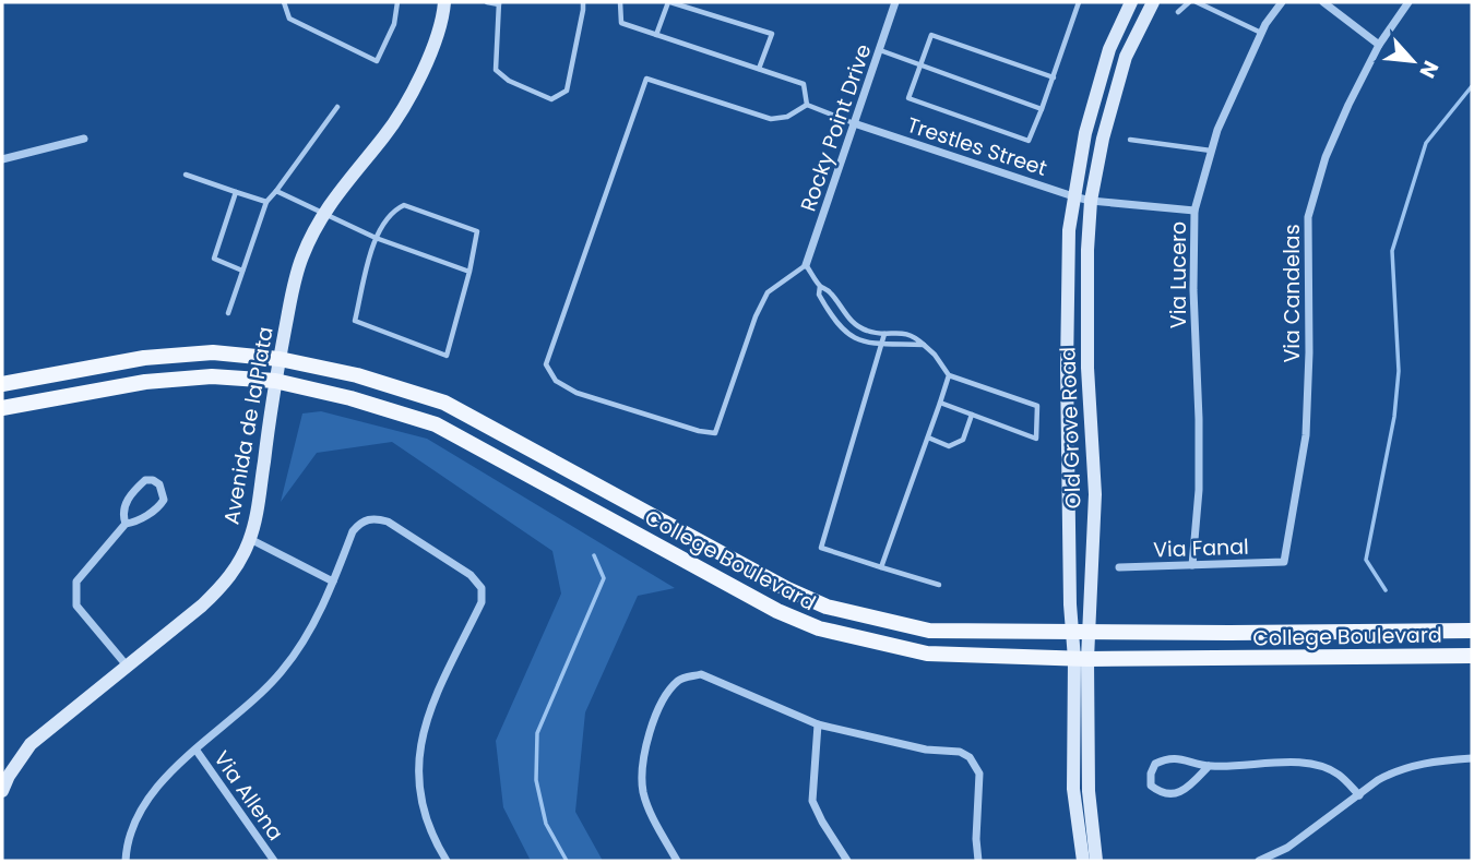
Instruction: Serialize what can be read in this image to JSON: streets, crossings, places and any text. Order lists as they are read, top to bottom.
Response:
{
  "streets": {
    "main road": ["College Boulevard"],
    "street": [
      "Rocky Point Drive",
      "Trestles Street",
      "Via Lucero",
      "Via Candelas",
      "Avenida de la Plata",
      "Old Grove Road",
      "Via Fanal",
      "Via Allena"
    ]
  },
  "crossings": [
    ["Rocky Point Drive", "Trestles Street"],
    ["Trestles Street", "Via Lucero"],
    ["Trestles Street", "Old Grove Road"],
    ["Via Lucero", "Via Fanal"],
    ["Via Candelas", "Via Fanal"],
    ["Avenida de la Plata", "College Boulevard"],
    ["Old Grove Road", "College Boulevard"]
  ],
  "north": "bottom right"
}
